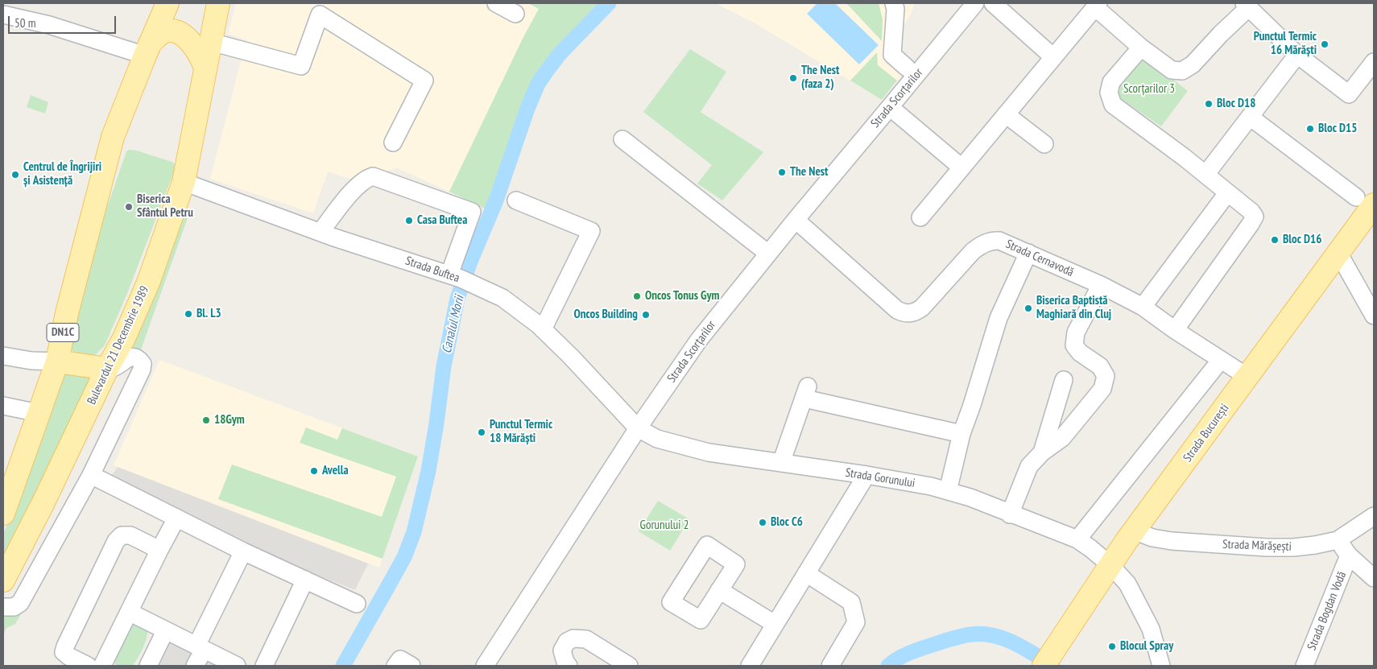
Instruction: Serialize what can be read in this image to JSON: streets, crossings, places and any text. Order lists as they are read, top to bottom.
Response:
{
  "streets": {
    "main road": ["DN1C", "Bulevardul 21 Decembrie 1989", "Strada București"],
    "street": [
      "Strada Scorțarilor",
      "Strada Cernavodă",
      "Strada Buftea",
      "Strada Gorunului",
      "Strada Mărășești",
      "Strada Bogdan Vodă"
    ]
  },
  "crossings": [
    ["Strada Scorțarilor", "Strada Cernavodă"],
    ["Strada Scorțarilor", "Strada Buftea"],
    ["Strada Scorțarilor", "Strada Gorunului"],
    ["Strada Cernavodă", "Strada București"],
    ["Strada Buftea", "Bulevardul 21 Decembrie 1989"],
    ["Strada Buftea", "Strada Gorunului"],
    ["Strada București", "Strada Gorunului"],
    ["Strada București", "Strada Mărășești"]
  ],
  "water": ["Canalul Morii"],
  "parks": ["Scorțarilor 3", "Gorunului 2"],
  "places": [
    "Punctul Termic 16 Mărăști",
    "The Nest (faza 2)",
    "Bloc D18",
    "Bloc D15",
    "The Nest",
    "Centrul de Îngrijiri și Asistență",
    "Biserica Sfântul Petru",
    "Casa Buftea",
    "Bloc D16",
    "Oncos Tonus Gym",
    "Biserica Baptistă Maghiară din Cluj",
    "Bl. L3",
    "Oncos Building",
    "18Gym",
    "Punctul Termic 18 Mărăști",
    "Avella",
    "Bloc C6",
    "Blocul Spray"
  ],
  "scale_bar": "50 m"
}
